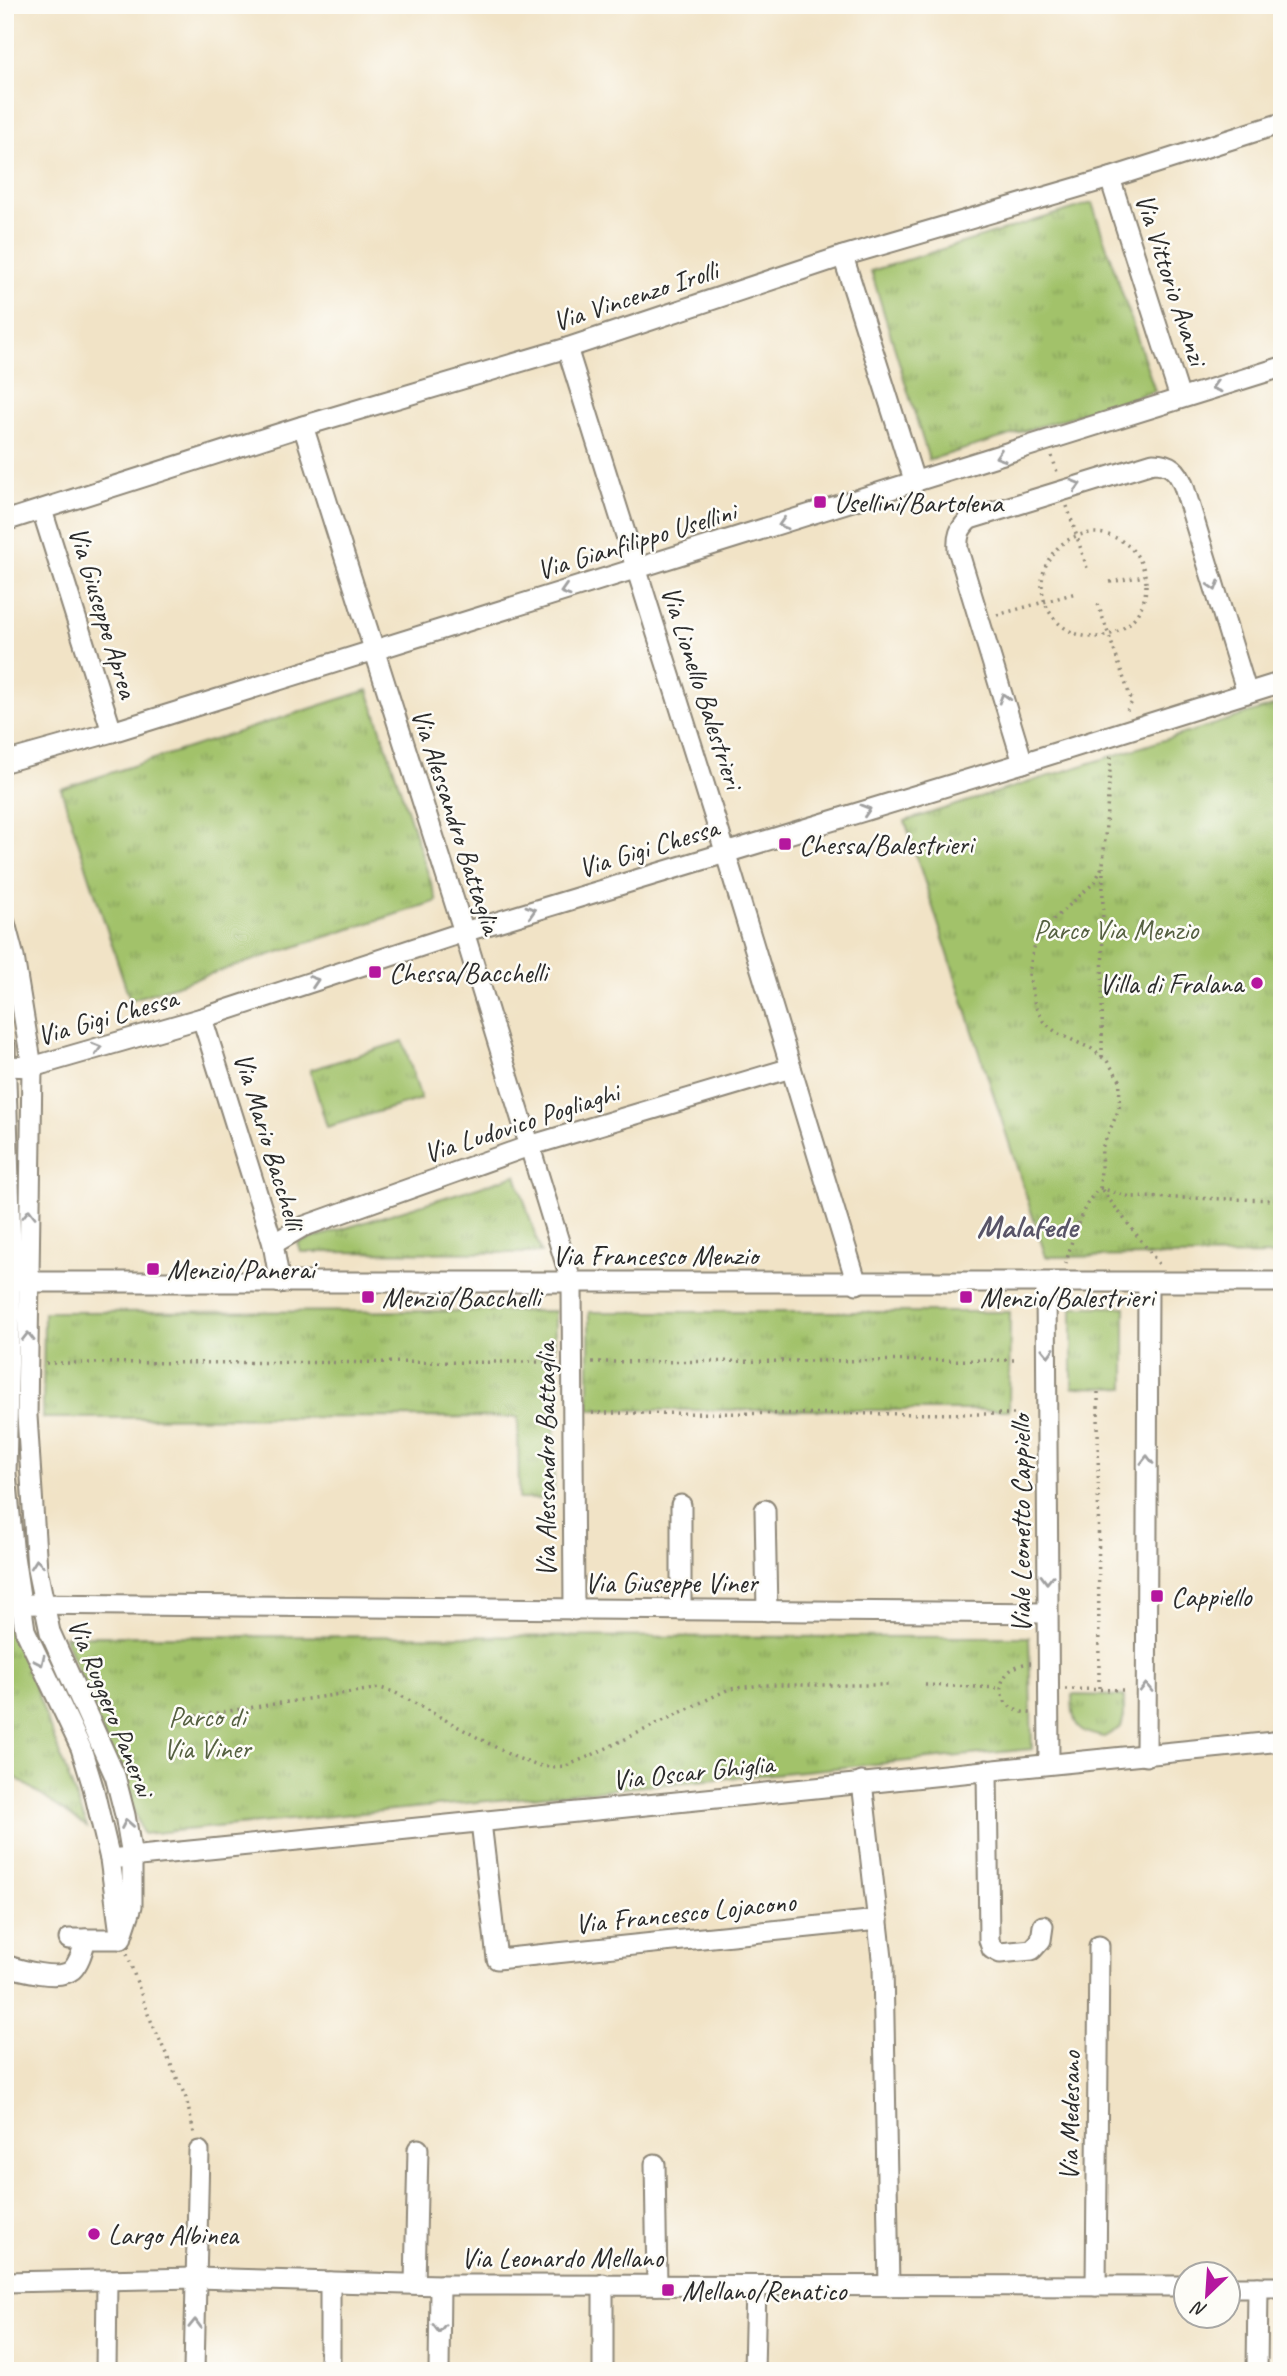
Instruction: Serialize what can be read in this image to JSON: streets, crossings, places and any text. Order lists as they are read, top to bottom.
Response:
{
  "streets": {
    "street": [
      "Via Vittorio Avanzi",
      "Via Vincenzo Irolli",
      "Via Gianfilippo Usellini",
      "Via Giuseppe Aprea",
      "Via Lionello Balestrieri",
      "Via Alessandro Battaglia",
      "Via Gigi Chessa",
      "Via Ludovico Pogliaghi",
      "Via Mario Bacchelli",
      "Via Francesco Menzio",
      "Viale Leonetto Cappiello",
      "Via Giuseppe Viner",
      "Via Ruggero Panerai",
      "Via Oscar Ghiglia",
      "Via Francesco Lojacono",
      "Via Medesano",
      "Via Leonardo Mellano"
    ]
  },
  "crossings": [
    ["Via Vittorio Avanzi", "Via Vincenzo Irolli"],
    ["Via Vittorio Avanzi", "Via Gianfilippo Usellini"],
    ["Via Vincenzo Irolli", "Via Giuseppe Aprea"],
    ["Via Vincenzo Irolli", "Via Lionello Balestrieri"],
    ["Via Vincenzo Irolli", "Via Alessandro Battaglia"],
    ["Via Gianfilippo Usellini", "Via Giuseppe Aprea"],
    ["Via Gianfilippo Usellini", "Via Lionello Balestrieri"],
    ["Via Gianfilippo Usellini", "Via Alessandro Battaglia"],
    ["Via Lionello Balestrieri", "Via Gigi Chessa"],
    ["Via Lionello Balestrieri", "Via Ludovico Pogliaghi"],
    ["Via Lionello Balestrieri", "Via Francesco Menzio"],
    ["Via Alessandro Battaglia", "Via Gigi Chessa"],
    ["Via Alessandro Battaglia", "Via Ludovico Pogliaghi"],
    ["Via Alessandro Battaglia", "Via Francesco Menzio"],
    ["Via Alessandro Battaglia", "Via Giuseppe Viner"],
    ["Via Gigi Chessa", "Via Mario Bacchelli"],
    ["Via Gigi Chessa", "Via Ruggero Panerai"],
    ["Via Ludovico Pogliaghi", "Via Mario Bacchelli"],
    ["Via Mario Bacchelli", "Via Francesco Menzio"],
    ["Via Francesco Menzio", "Viale Leonetto Cappiello"],
    ["Via Francesco Menzio", "Via Ruggero Panerai"],
    ["Viale Leonetto Cappiello", "Via Giuseppe Viner"],
    ["Viale Leonetto Cappiello", "Via Oscar Ghiglia"],
    ["Via Giuseppe Viner", "Via Ruggero Panerai"],
    ["Via Ruggero Panerai", "Via Oscar Ghiglia"],
    ["Via Oscar Ghiglia", "Via Francesco Lojacono"],
    ["Via Medesano", "Via Leonardo Mellano"]
  ],
  "one_way": ["Via Gianfilippo Usellini", "Via Gigi Chessa"],
  "districts": ["Malafede"],
  "parks": ["Parco Via Menzio", "Parco di Via Viner"],
  "places": {
    "transit": [
      "Usellini/Bartolena",
      "Chessa/Balestrieri",
      "Chessa/Bacchelli",
      "Menzio/Panerai",
      "Menzio/Bacchelli",
      "Menzio/Balestrieri",
      "Cappiello",
      "Mellano/Renatico"
    ],
    "other": ["Villa di Fralana", "Largo Albinea"]
  },
  "north": "bottom left"
}
